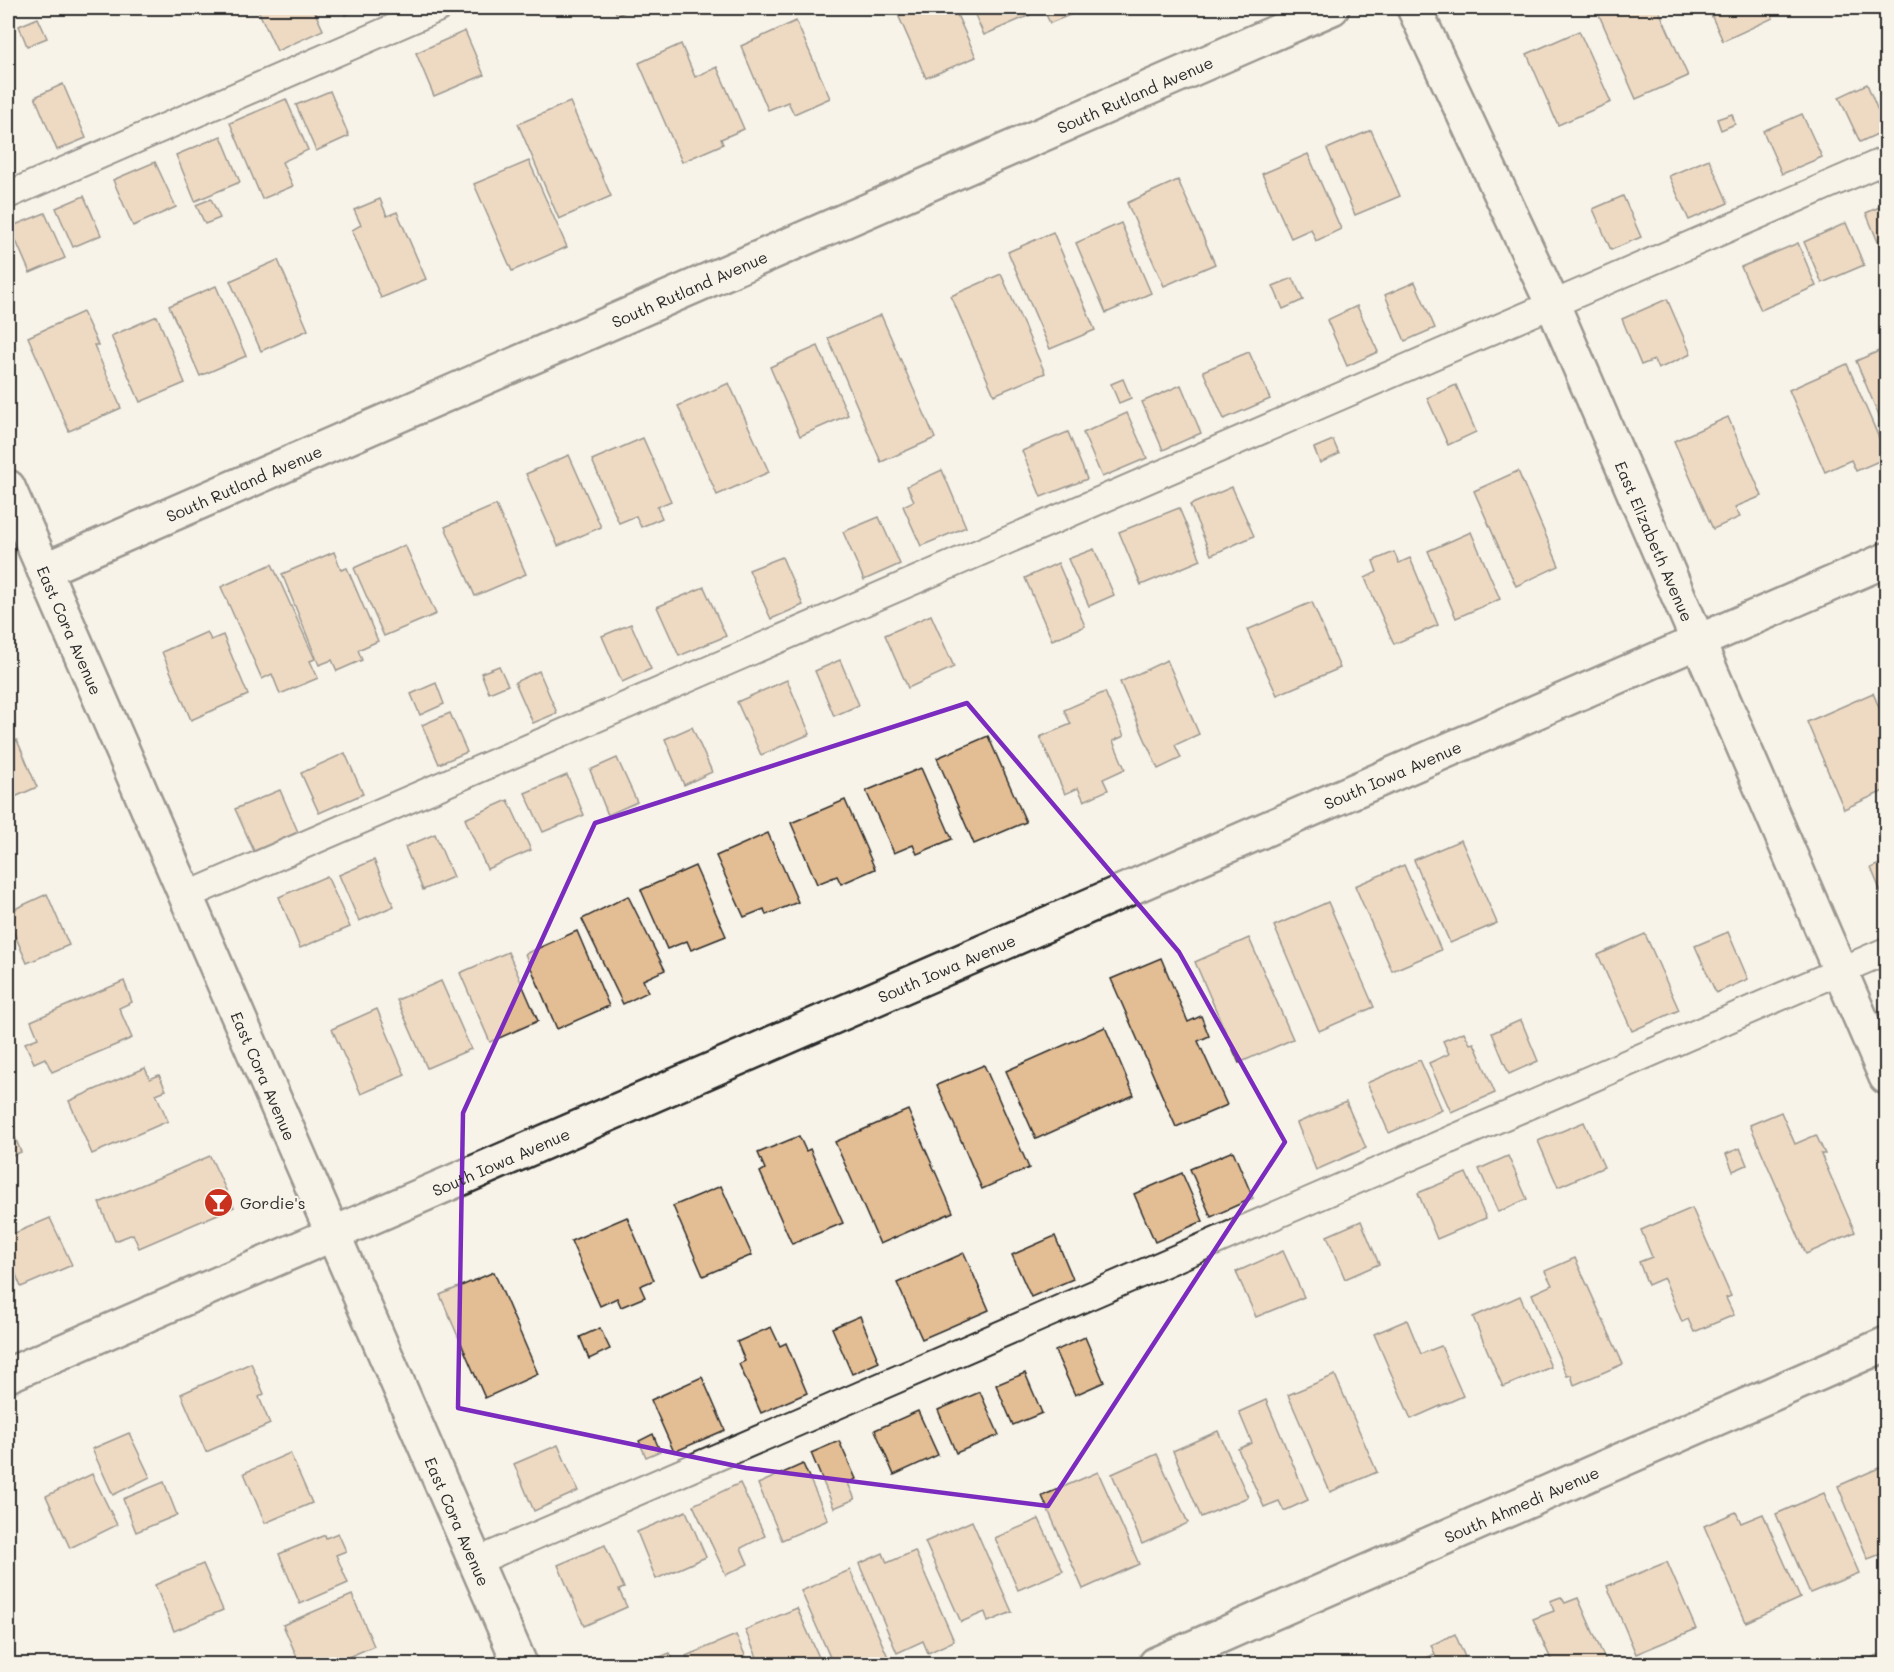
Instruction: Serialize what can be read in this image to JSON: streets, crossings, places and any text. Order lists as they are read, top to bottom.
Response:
{
  "streets": {
    "street": [
      "South Rutland Avenue",
      "East Elizabeth Avenue",
      "East Cora Avenue",
      "South Iowa Avenue",
      "South Ahmedi Avenue"
    ]
  },
  "crossings": [
    ["South Rutland Avenue", "East Cora Avenue"],
    ["East Elizabeth Avenue", "South Iowa Avenue"],
    ["East Cora Avenue", "South Iowa Avenue"]
  ],
  "places": {
    "bar": ["Gordie's"]
  }
}
